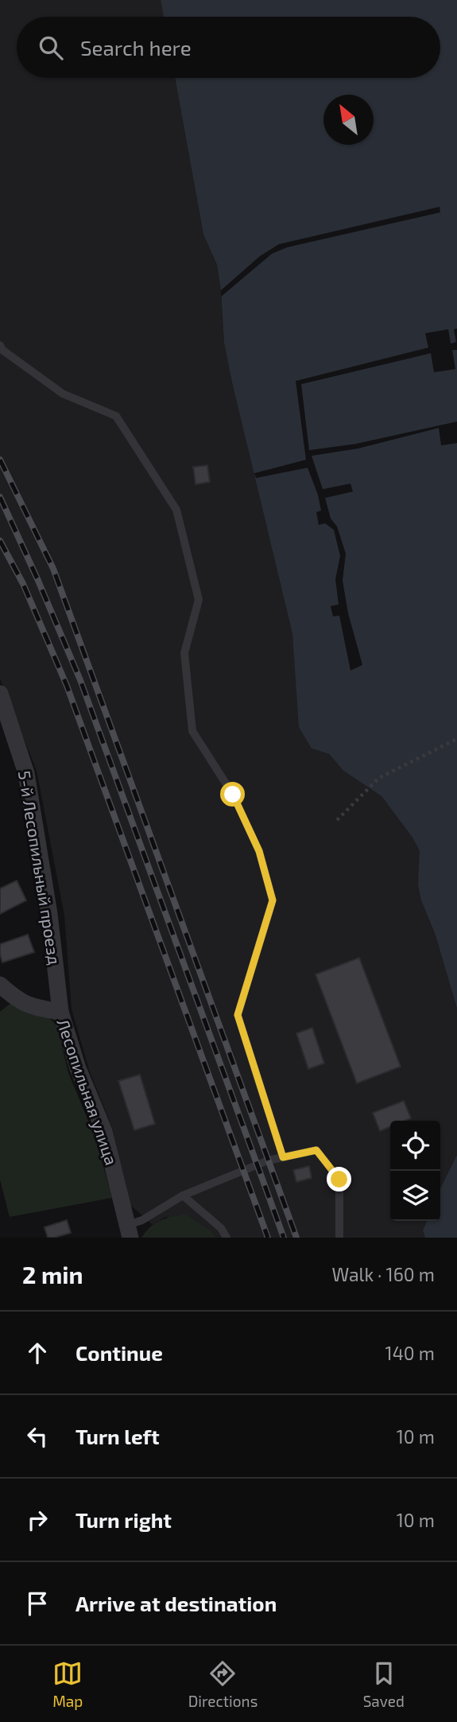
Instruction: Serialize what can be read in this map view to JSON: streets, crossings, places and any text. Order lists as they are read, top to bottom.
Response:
{
  "streets": {
    "street": ["5-й Лесопильный проезд", "Лесопильная улица"]
  },
  "crossings": [
    ["5-й Лесопильный проезд", "Лесопильная улица"]
  ],
  "north": "top left",
  "page": {
    "search": "Search here",
    "heading": ["2 min", "Walk · 160 m"],
    "list": [
      ["Continue", "140 m"],
      ["Turn left", "10 m"],
      ["Turn right", "10 m"],
      "Arrive at destination"
    ],
    "nav": ["Map", "Directions", "Saved"]
  }
}
